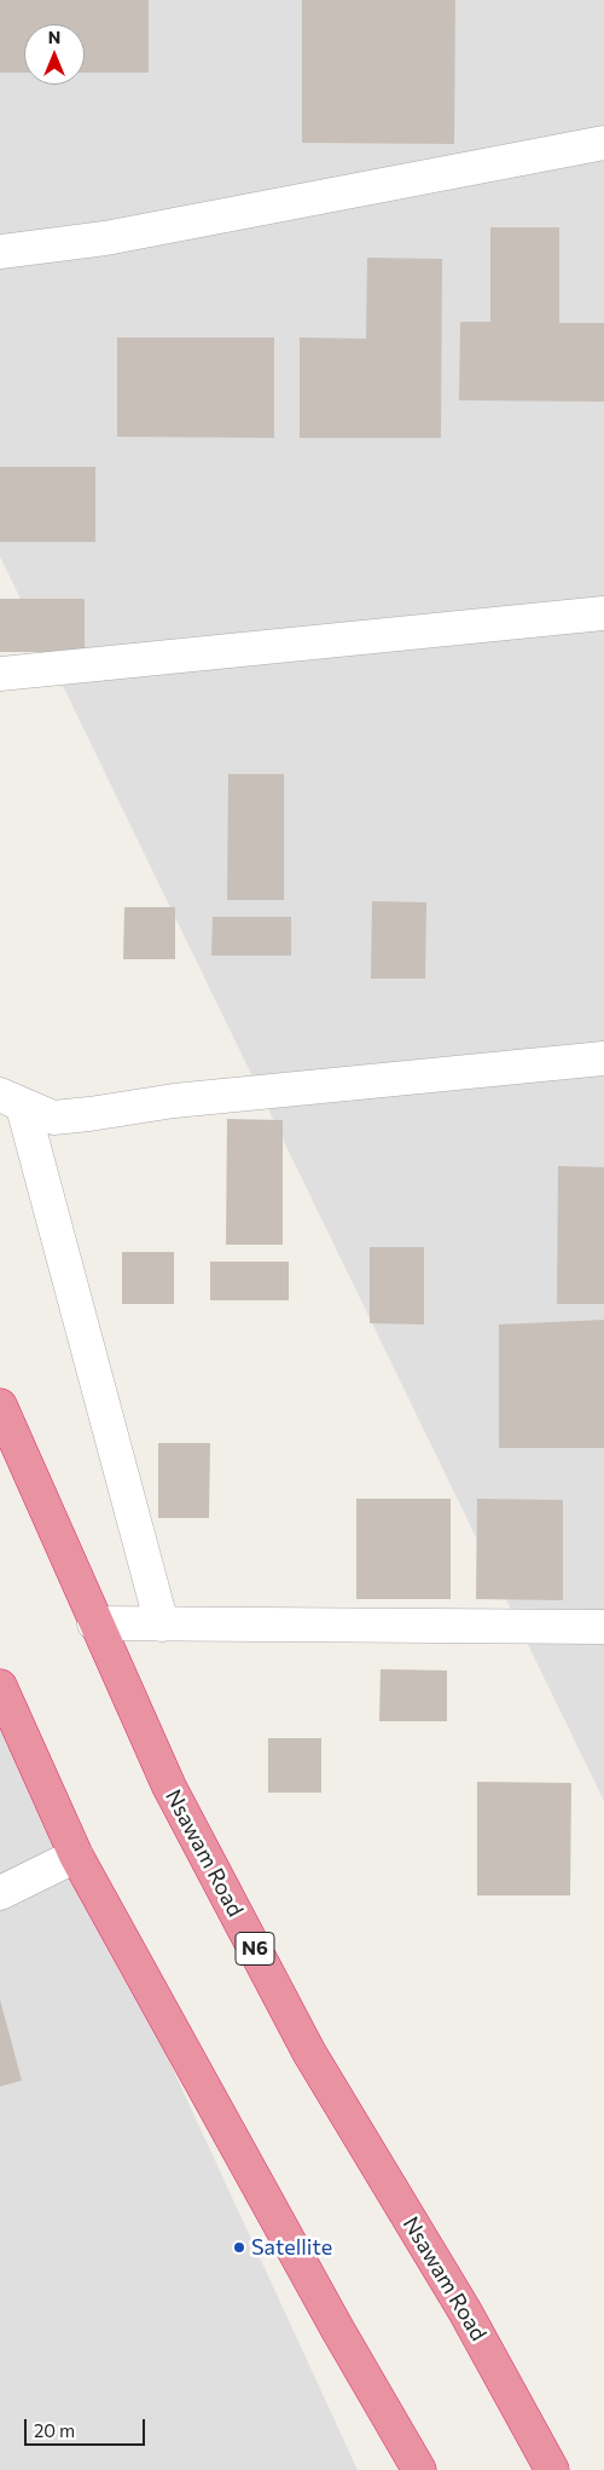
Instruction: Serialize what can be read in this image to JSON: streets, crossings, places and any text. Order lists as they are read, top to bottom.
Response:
{
  "streets": {
    "highway": ["Nsawam Road", "N6"]
  },
  "places": ["Satellite"],
  "scale_bar": "20 m",
  "north": "top"
}
